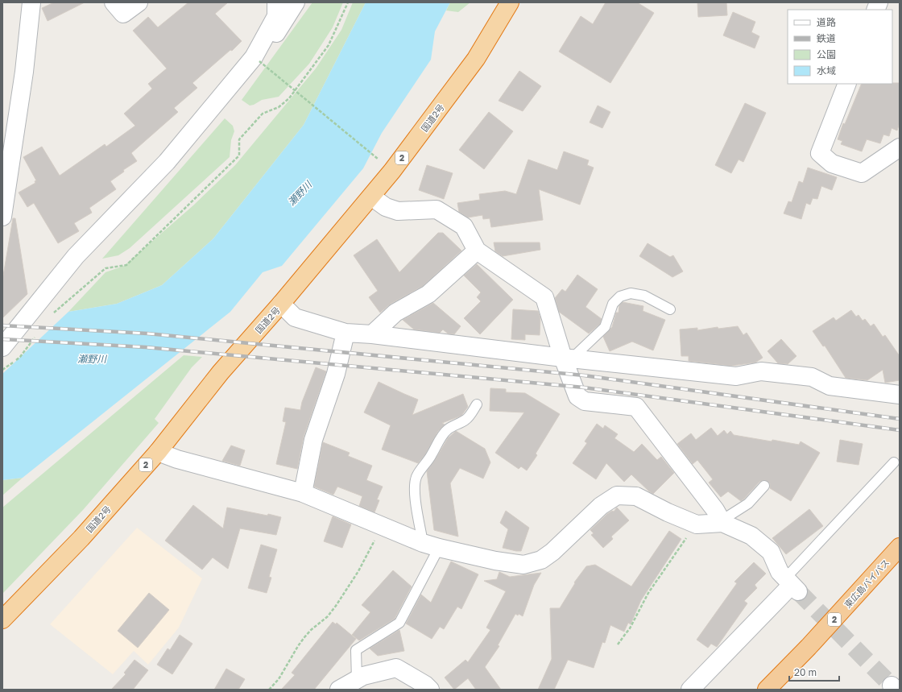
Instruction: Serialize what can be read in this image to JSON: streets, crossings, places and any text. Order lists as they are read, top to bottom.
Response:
{
  "streets": {
    "highway": ["国道2号", "2", "東広島バイパス"]
  },
  "water": ["瀬野川"],
  "legend": [
    "道路",
    "鉄道",
    "公園",
    "水域"
  ],
  "scale_bar": "20 m"
}
